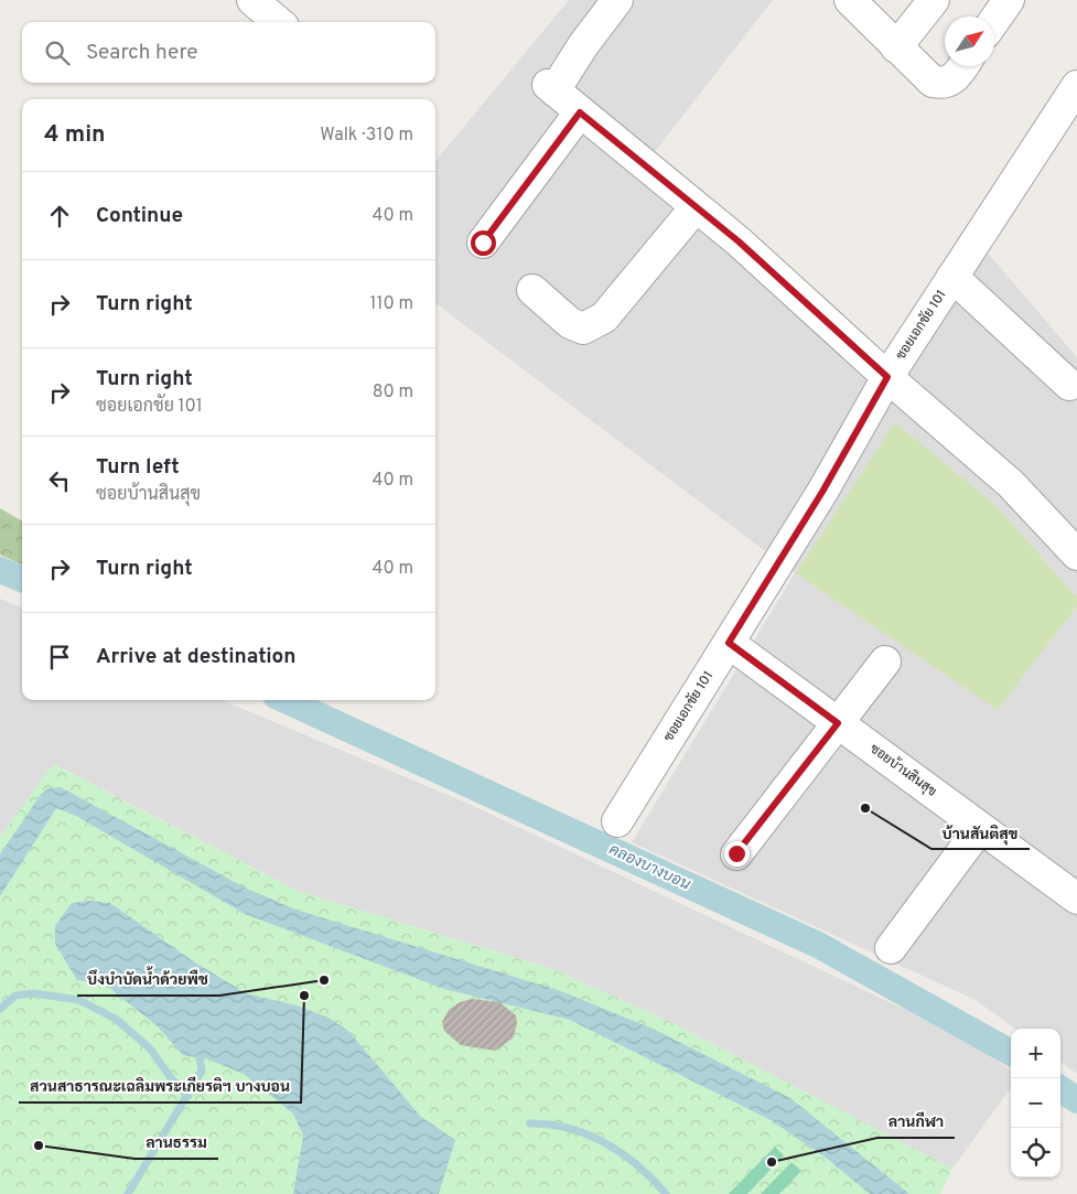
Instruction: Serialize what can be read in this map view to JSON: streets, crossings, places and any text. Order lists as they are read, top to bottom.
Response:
{
  "streets": {
    "street": ["ซอยเอกชัย 101", "ซอยบ้านสินสุข"]
  },
  "crossings": [
    ["ซอยเอกชัย 101", "ซอยบ้านสินสุข"]
  ],
  "water": ["คลองบางบอน"],
  "places": [
    "บ้านสันติสุข",
    "บึงบำบัดน้ำด้วยพืช",
    "สวนสาธารณะเฉลิมพระเกียรติฯ บางบอน",
    "ลานธรรม",
    "ลานกีฬา"
  ],
  "north": "top right",
  "page": {
    "search": "Search here",
    "heading": ["4 min", "Walk · 310 m"],
    "list": [
      ["Continue", "40 m"],
      ["Turn right", "110 m"],
      ["Turn right", "ซอยเอกชัย 101", "80 m"],
      ["Turn left", "ซอยบ้านสินสุข", "40 m"],
      ["Turn right", "40 m"],
      "Arrive at destination"
    ],
    "map_buttons": ["+", "−"]
  }
}
